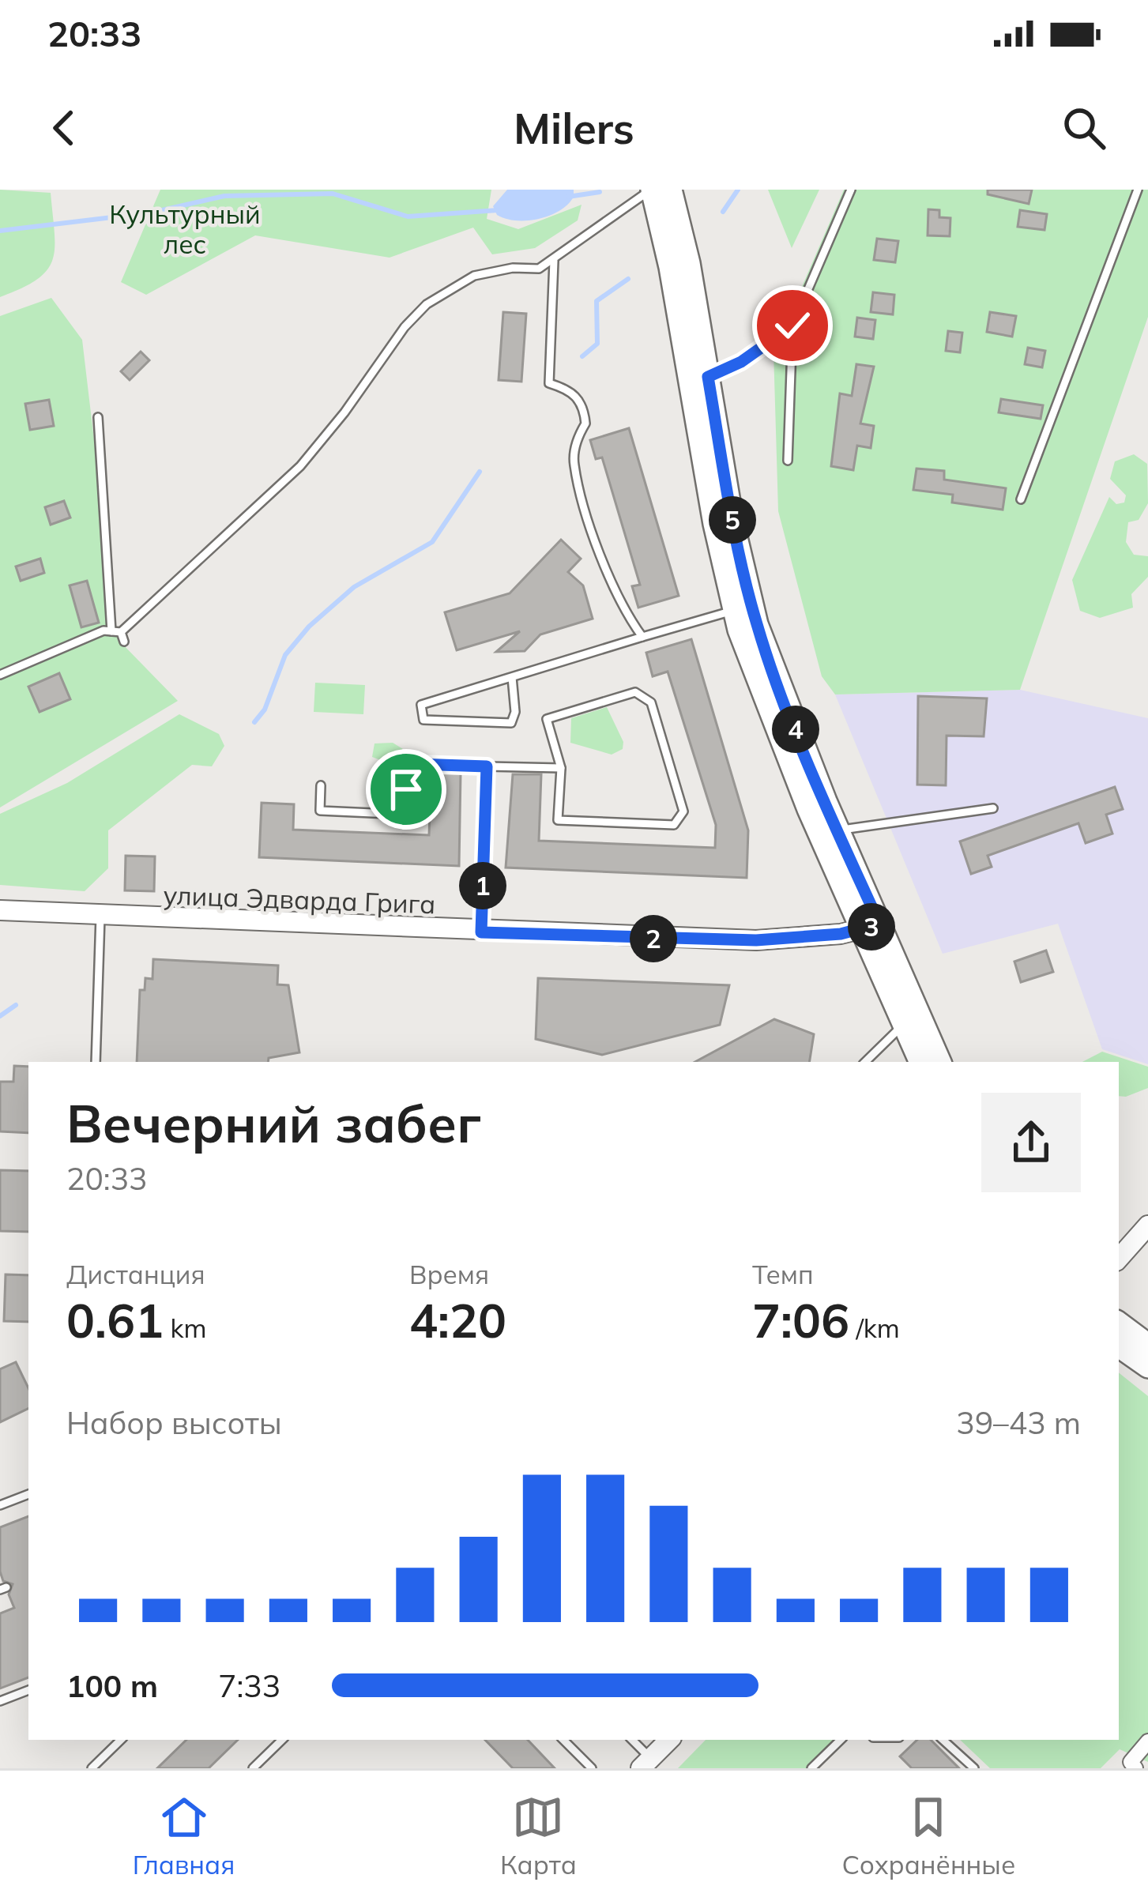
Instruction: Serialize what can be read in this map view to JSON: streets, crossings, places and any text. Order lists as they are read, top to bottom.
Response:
{
  "streets": {
    "street": ["улица Эдварда Грига"]
  },
  "parks": ["Культурный лес"],
  "page": {
    "status": "20:33",
    "header": "Milers",
    "pins": [
      "5",
      "4",
      "1",
      "3",
      "2"
    ],
    "heading": ["Вечерний забег", "20:33"],
    "stats": [
      ["Дистанция", "0.61 km"],
      ["Время", "4:20"],
      ["Темп", "7:06 /km"]
    ],
    "chart": ["Набор высоты", "39–43 m"],
    "list": [
      {
        "name": "100 m",
        "note": "7:33"
      }
    ],
    "tabs": ["Главная", "Карта", "Сохранённые"]
  }
}
